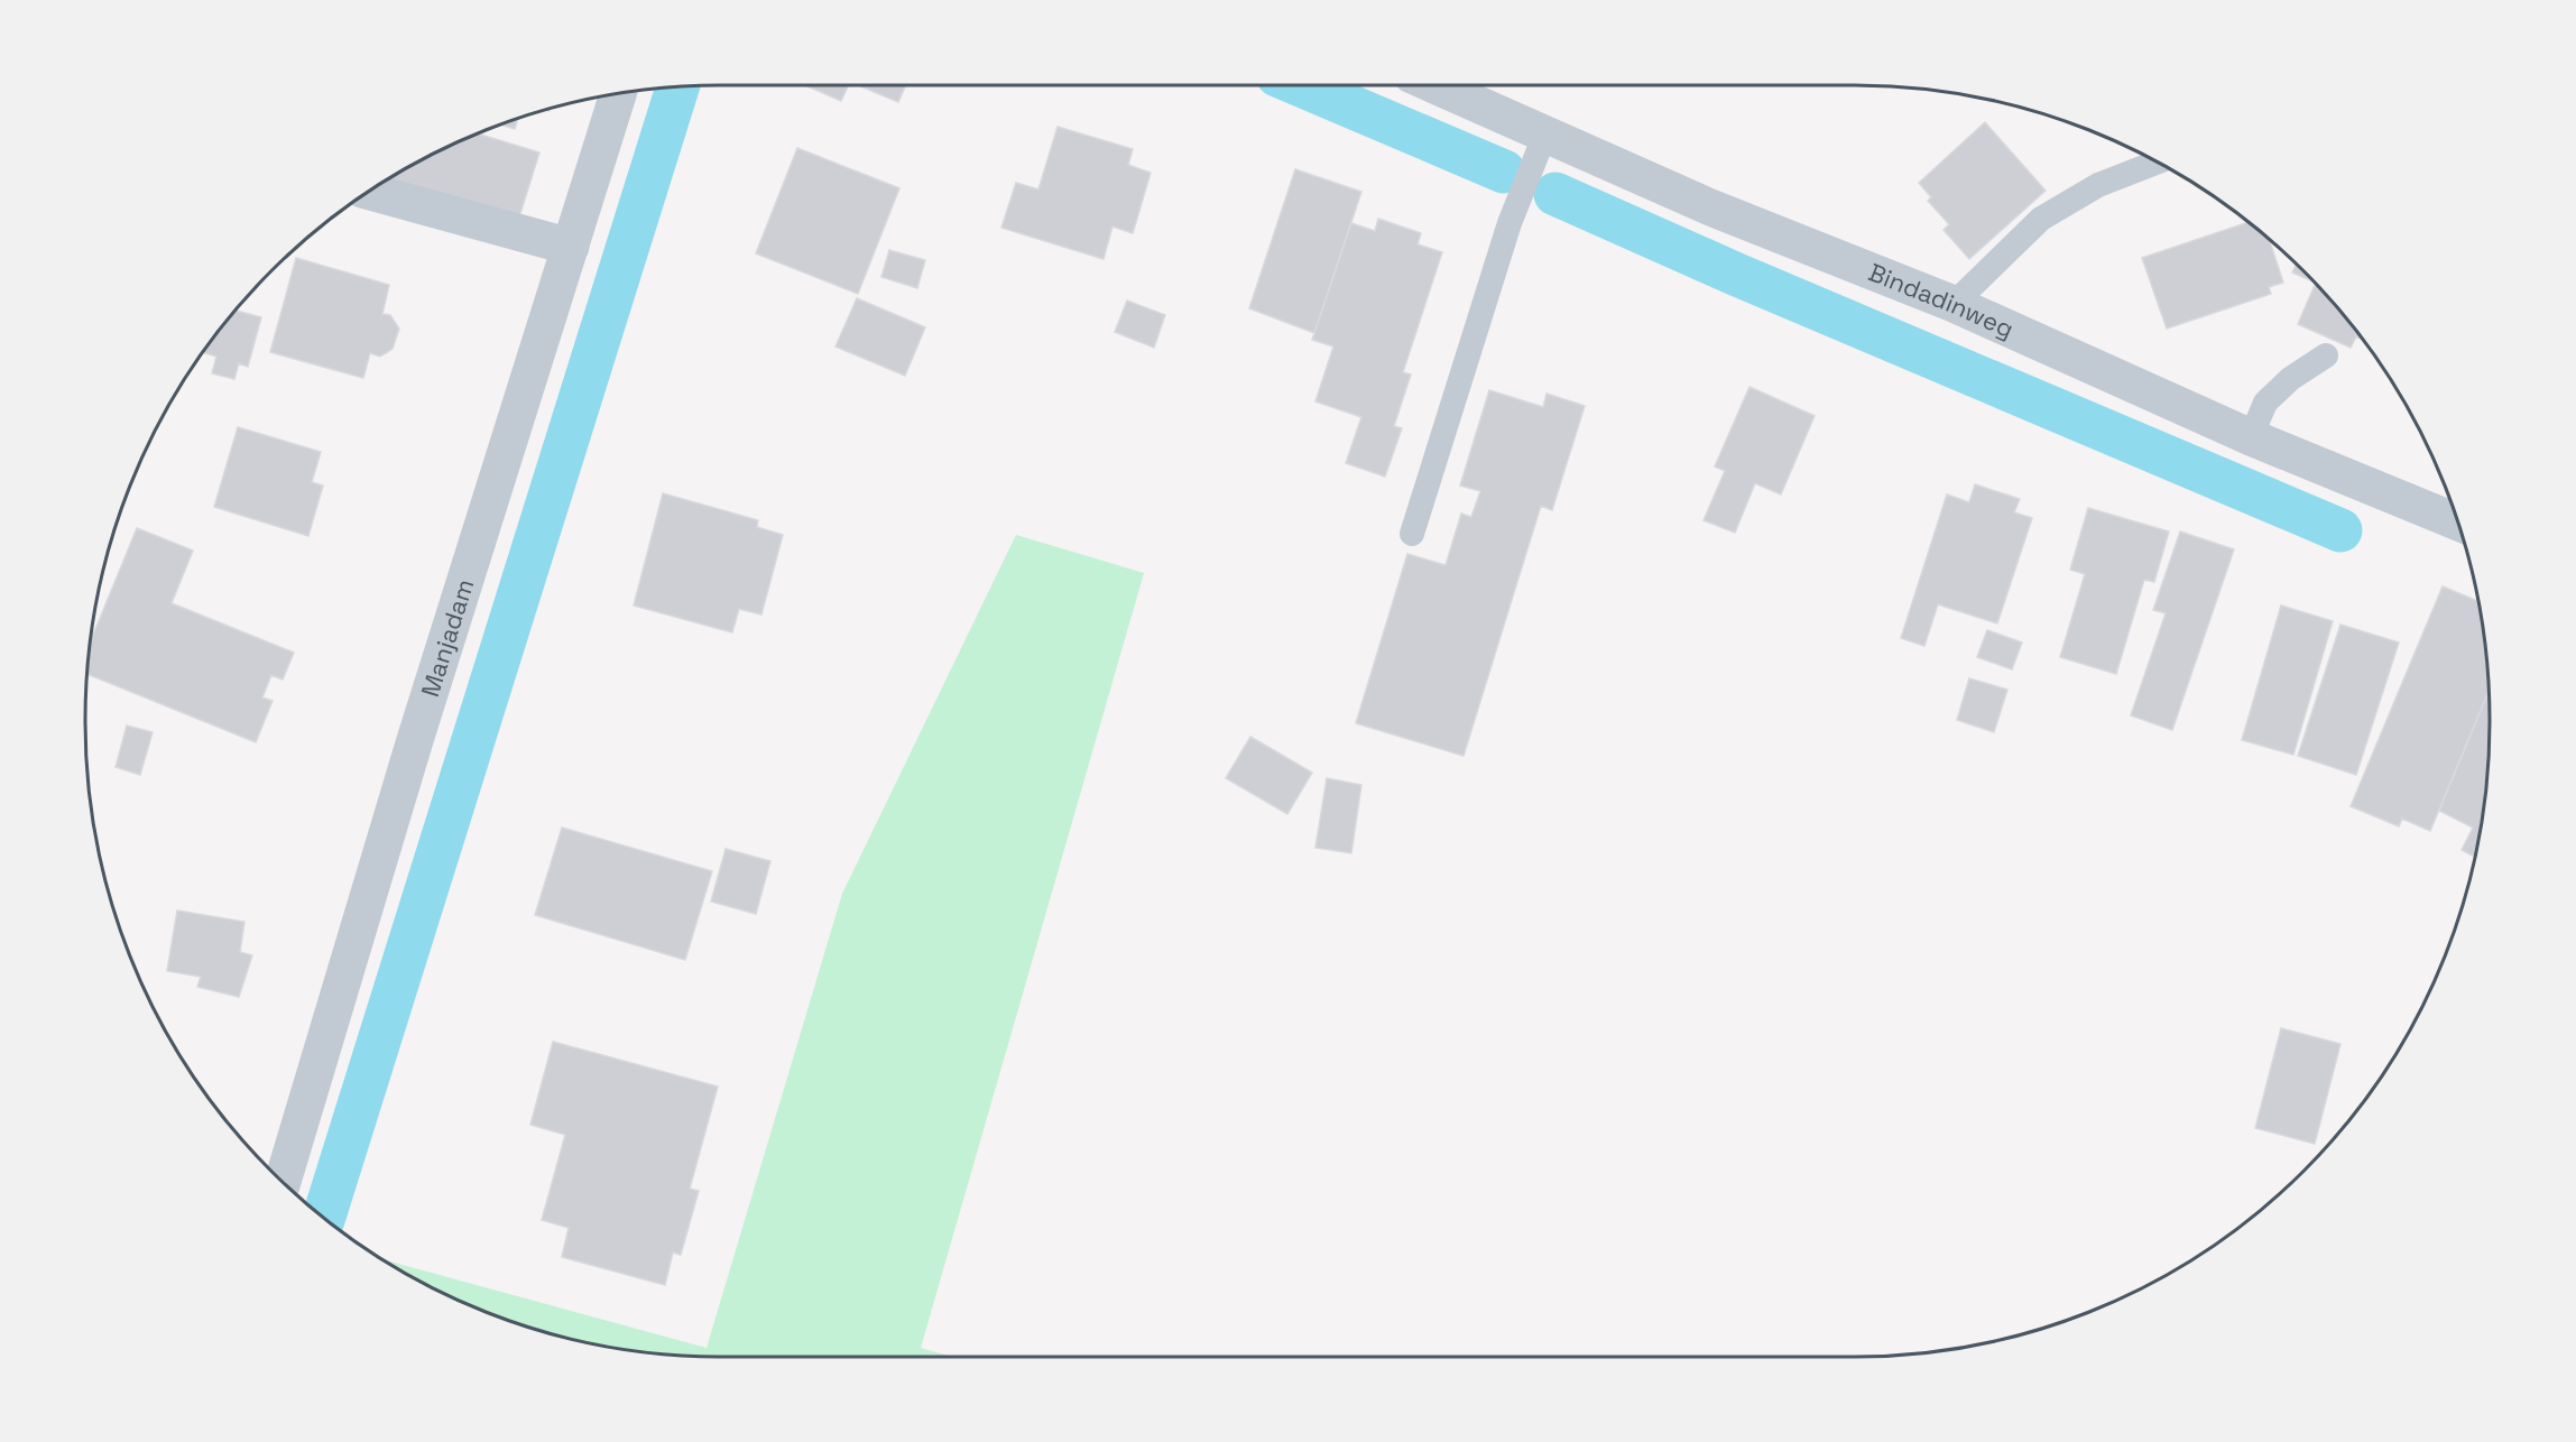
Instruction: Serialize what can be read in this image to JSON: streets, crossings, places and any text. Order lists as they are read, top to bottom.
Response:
{
  "streets": {
    "street": ["Bindadinweg", "Manjadam"]
  }
}
